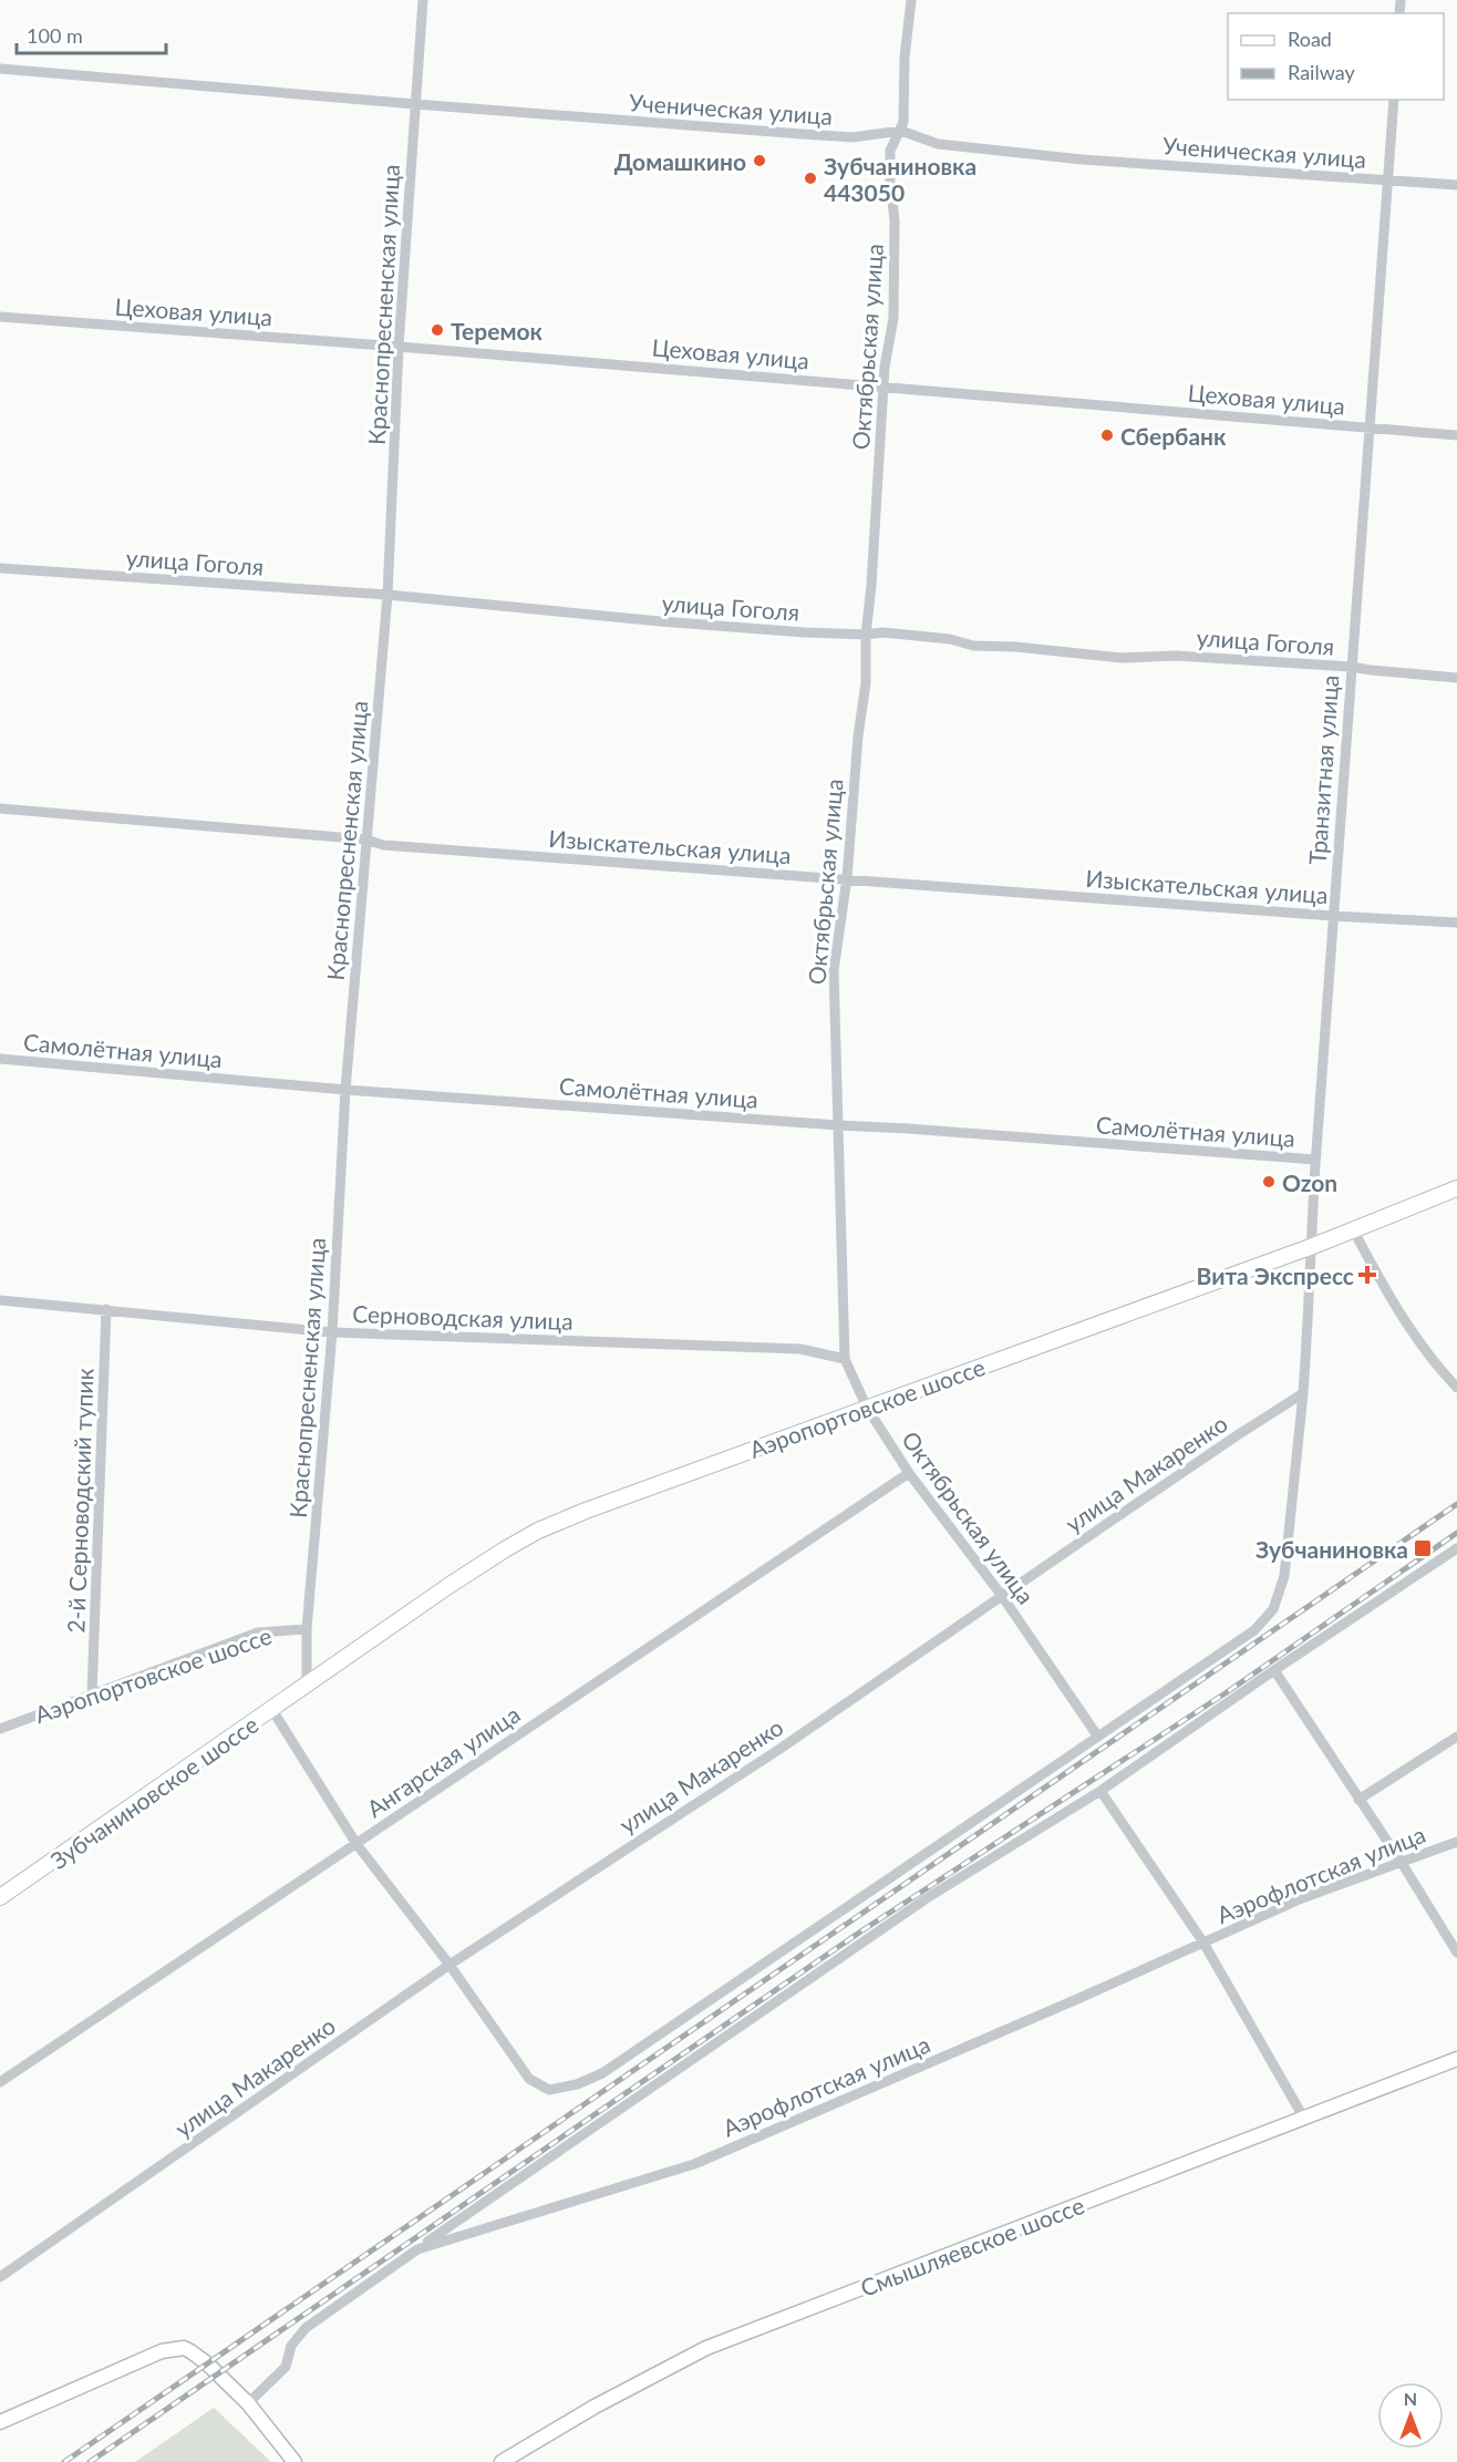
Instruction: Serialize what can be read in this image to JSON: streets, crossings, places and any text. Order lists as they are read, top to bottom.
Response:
{
  "streets": {
    "main road": ["Аэропортовское шоссе", "Зубчаниновское шоссе"],
    "street": [
      "Ученическая улица",
      "Краснопресненская улица",
      "Цеховая улица",
      "Октябрьская улица",
      "улица Гоголя",
      "Транзитная улица",
      "Изыскательская улица",
      "Самолётная улица",
      "Серноводская улица",
      "улица Макаренко",
      "2-й Серноводский тупик",
      "Ангарская улица",
      "Аэрофлотская улица",
      "Смышляевское шоссе"
    ]
  },
  "crossings": [
    ["Ученическая улица", "Краснопресненская улица"],
    ["Ученическая улица", "Октябрьская улица"],
    ["Ученическая улица", "Транзитная улица"],
    ["Краснопресненская улица", "Цеховая улица"],
    ["Краснопресненская улица", "улица Гоголя"],
    ["Краснопресненская улица", "Изыскательская улица"],
    ["Краснопресненская улица", "Самолётная улица"],
    ["Краснопресненская улица", "Серноводская улица"],
    ["Краснопресненская улица", "Аэропортовское шоссе"],
    ["Краснопресненская улица", "Зубчаниновское шоссе"],
    ["Цеховая улица", "Октябрьская улица"],
    ["Цеховая улица", "Транзитная улица"],
    ["Октябрьская улица", "улица Гоголя"],
    ["Октябрьская улица", "Изыскательская улица"],
    ["Октябрьская улица", "Самолётная улица"],
    ["Октябрьская улица", "Серноводская улица"],
    ["Октябрьская улица", "Аэропортовское шоссе"],
    ["Октябрьская улица", "улица Макаренко"],
    ["Октябрьская улица", "Ангарская улица"],
    ["улица Гоголя", "Транзитная улица"],
    ["Транзитная улица", "Изыскательская улица"],
    ["Транзитная улица", "Самолётная улица"],
    ["Транзитная улица", "Аэропортовское шоссе"],
    ["Серноводская улица", "2-й Серноводский тупик"],
    ["Аэропортовское шоссе", "2-й Серноводский тупик"],
    ["Аэропортовское шоссе", "Зубчаниновское шоссе"]
  ],
  "places": {
    "other": [
      "Домашкино",
      "Зубчаниновка 443050",
      "Теремок",
      "Сбербанк",
      "Ozon"
    ],
    "health": ["Вита Экспресс"],
    "transit": ["Зубчаниновка"]
  },
  "legend": ["Road", "Railway"],
  "scale_bar": "100 m",
  "north": "top"
}
